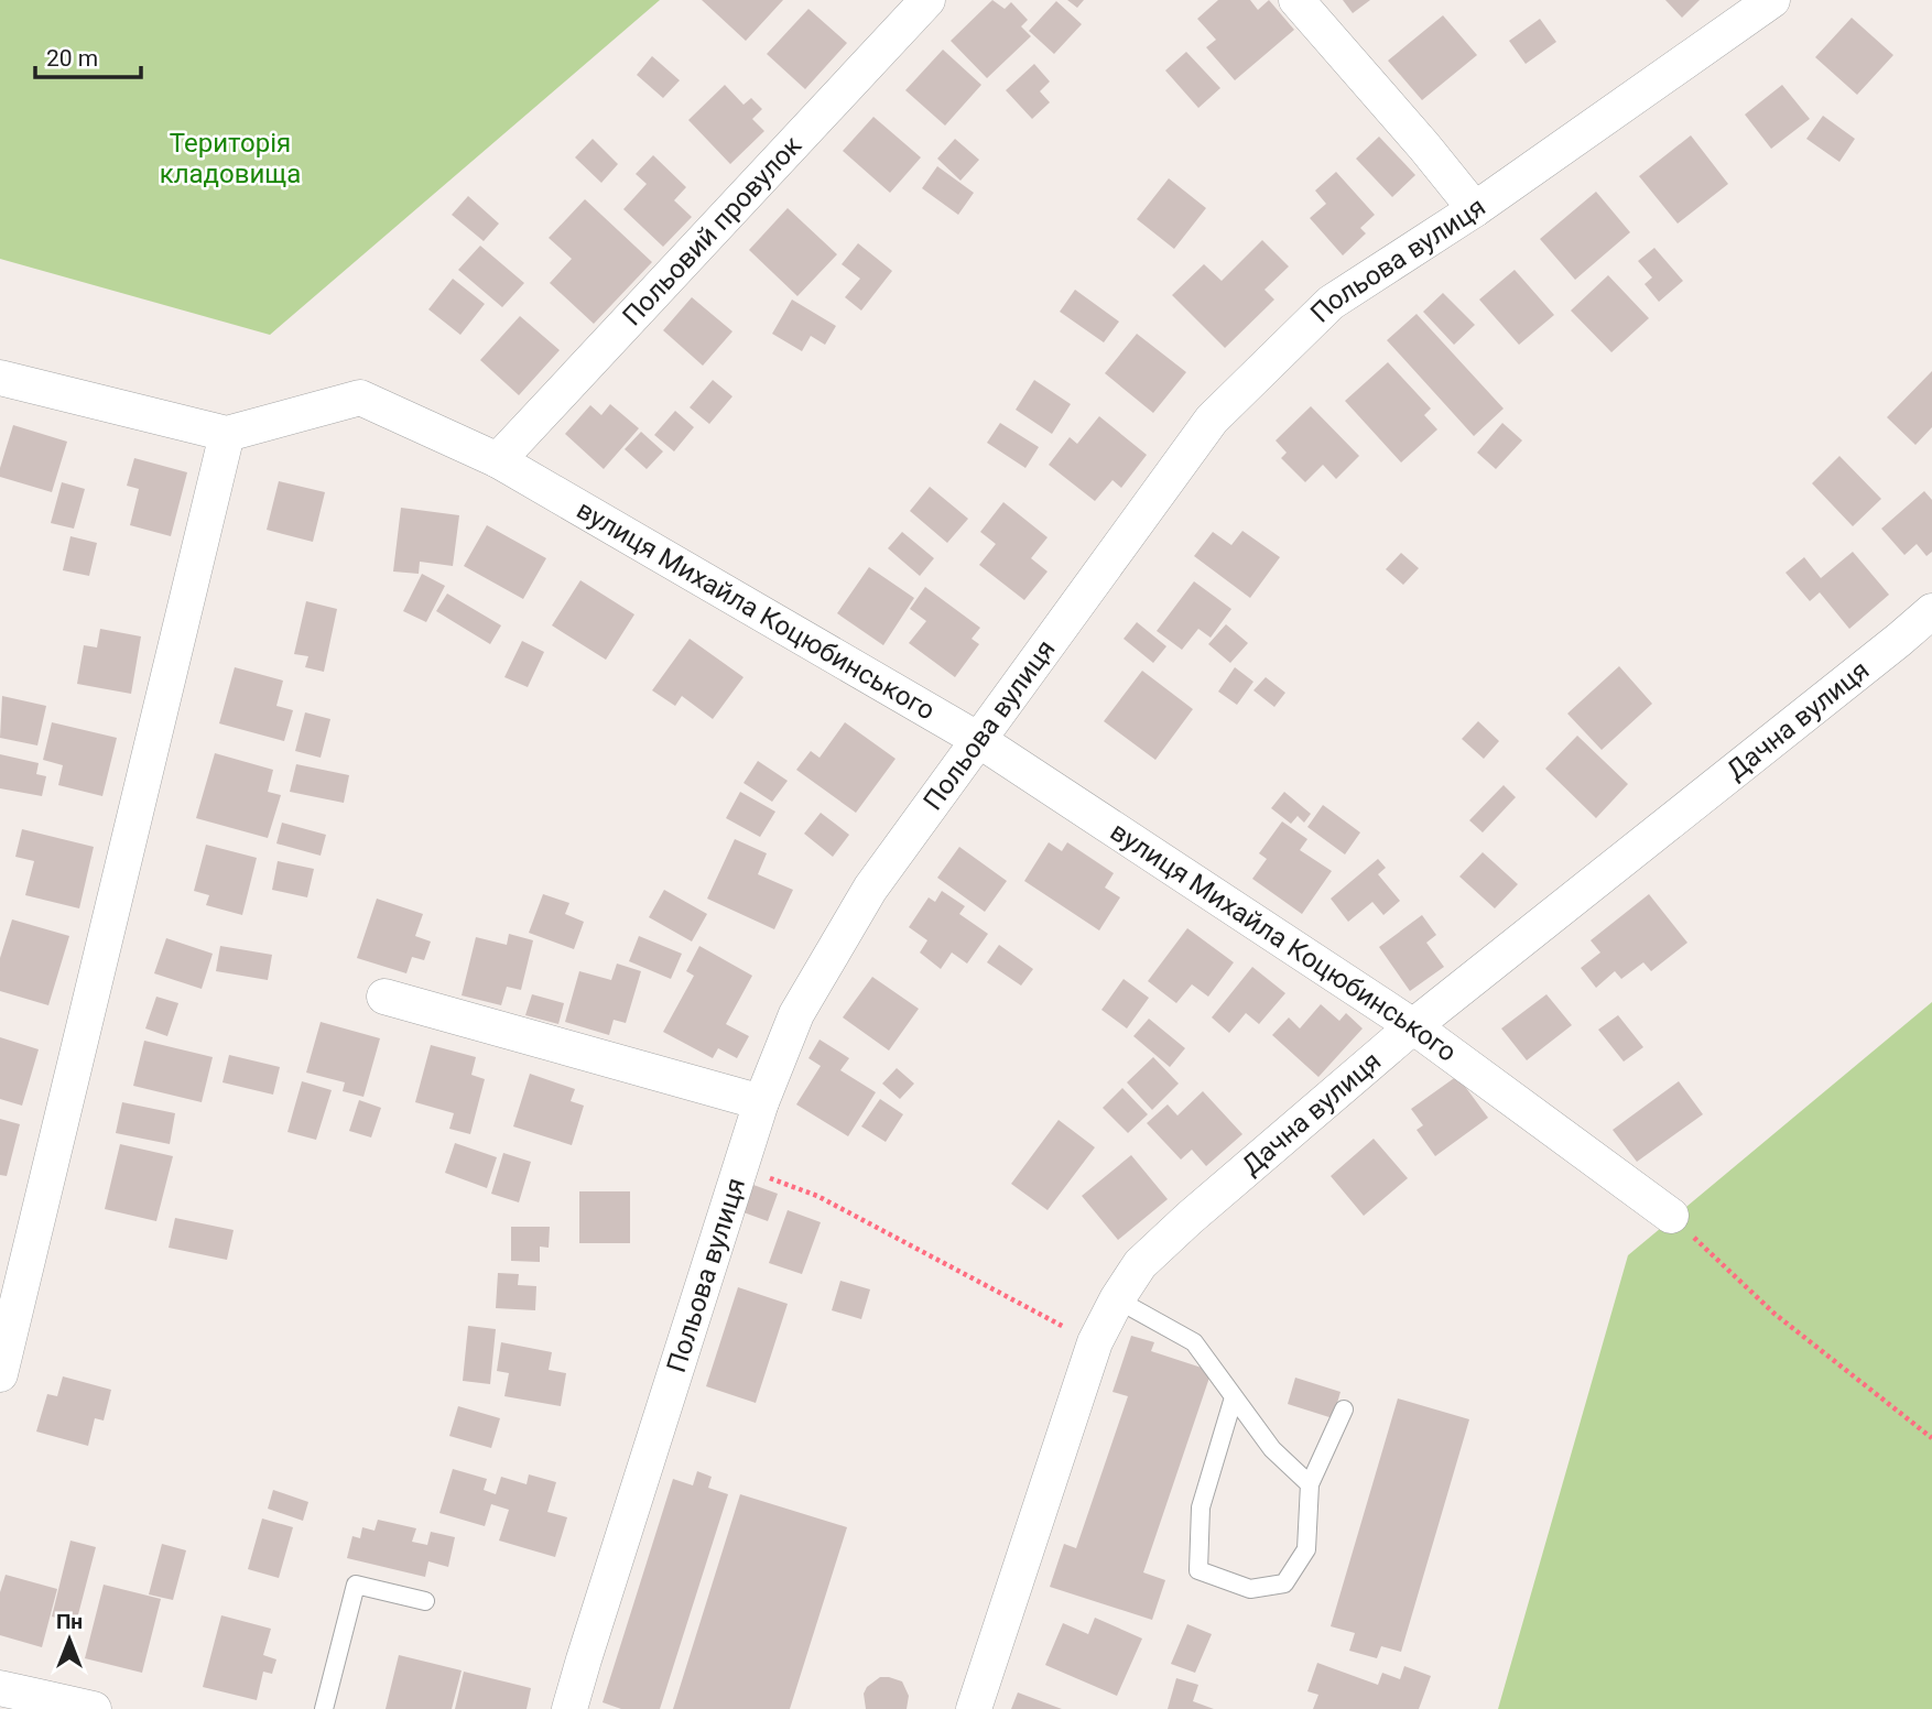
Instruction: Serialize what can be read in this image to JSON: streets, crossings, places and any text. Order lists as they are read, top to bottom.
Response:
{
  "streets": {
    "street": [
      "Польовий провулок",
      "Польова вулиця",
      "вулиця Михайла Коцюбинського",
      "Дачна вулиця"
    ]
  },
  "crossings": [
    ["Польовий провулок", "вулиця Михайла Коцюбинського"],
    ["Польова вулиця", "вулиця Михайла Коцюбинського"],
    ["вулиця Михайла Коцюбинського", "Дачна вулиця"]
  ],
  "parks": ["Територія кладовища"],
  "scale_bar": "20 m",
  "north": "top"
}
